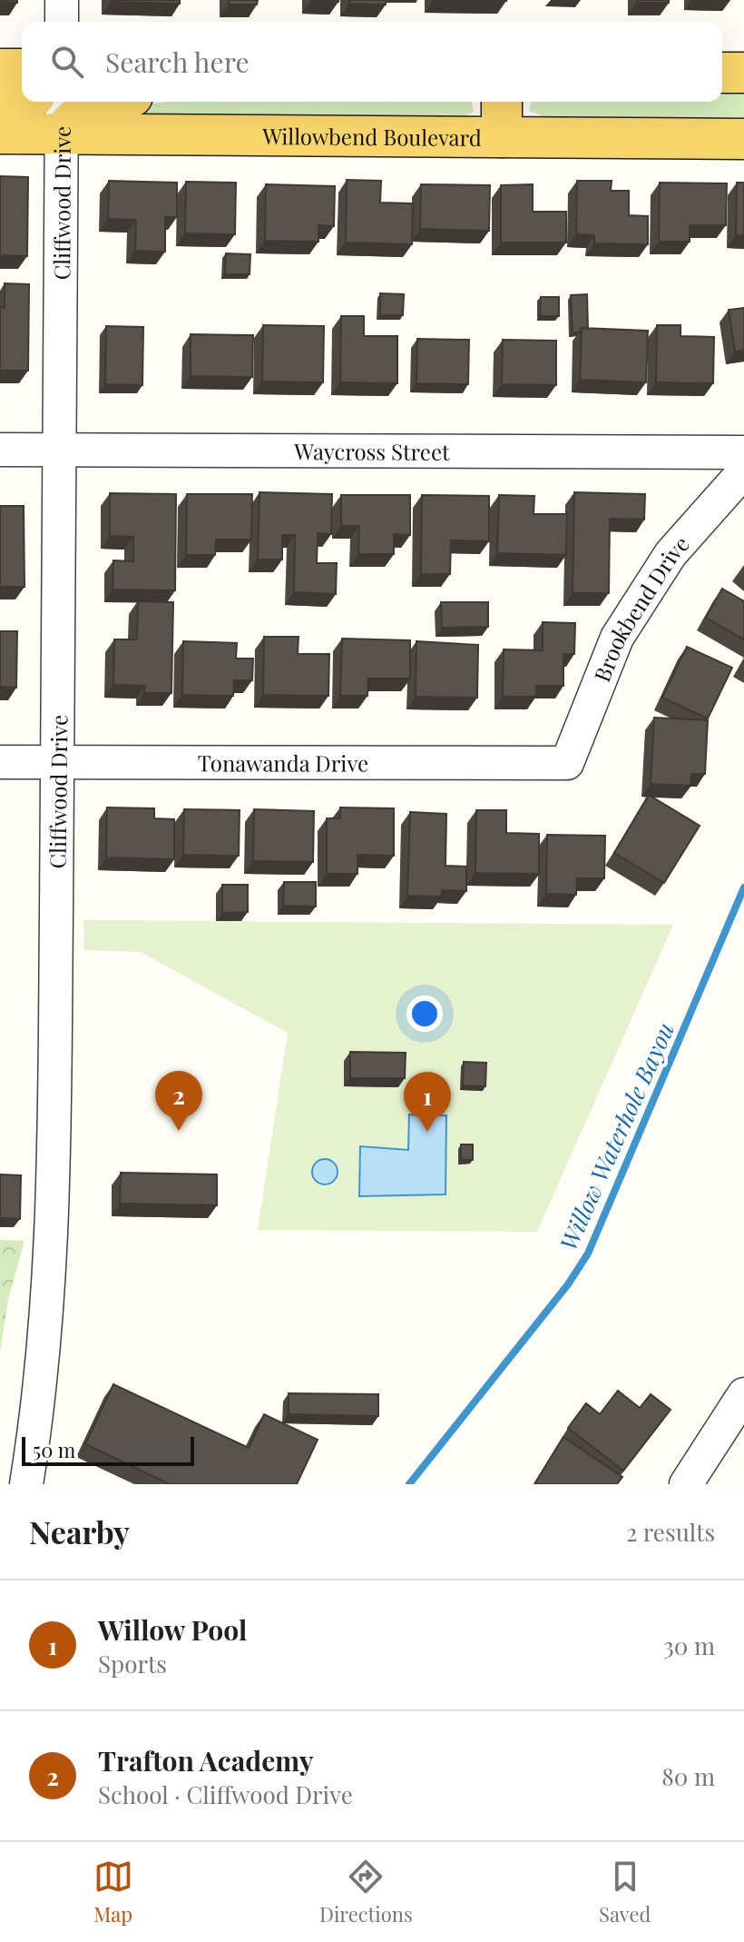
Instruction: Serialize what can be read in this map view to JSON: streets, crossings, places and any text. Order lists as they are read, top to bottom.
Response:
{
  "streets": {
    "main road": ["Willowbend Boulevard"],
    "street": [
      "Cliffwood Drive",
      "Waycross Street",
      "Brookbend Drive",
      "Tonawanda Drive"
    ]
  },
  "crossings": [
    ["Willowbend Boulevard", "Cliffwood Drive"],
    ["Cliffwood Drive", "Waycross Street"],
    ["Cliffwood Drive", "Tonawanda Drive"],
    ["Brookbend Drive", "Tonawanda Drive"]
  ],
  "water": ["Willow Waterhole Bayou"],
  "scale_bar": "50 m",
  "page": {
    "search": "Search here",
    "pins": ["2", "1"],
    "scale": "50 m",
    "heading": ["Nearby", "2 results"],
    "list": [
      {
        "mark": "1",
        "name": "Willow Pool",
        "note": "Sports",
        "value": "30 m"
      },
      {
        "mark": "2",
        "name": "Trafton Academy",
        "note": "School · Cliffwood Drive",
        "value": "80 m"
      }
    ],
    "nav": ["Map", "Directions", "Saved"]
  }
}
